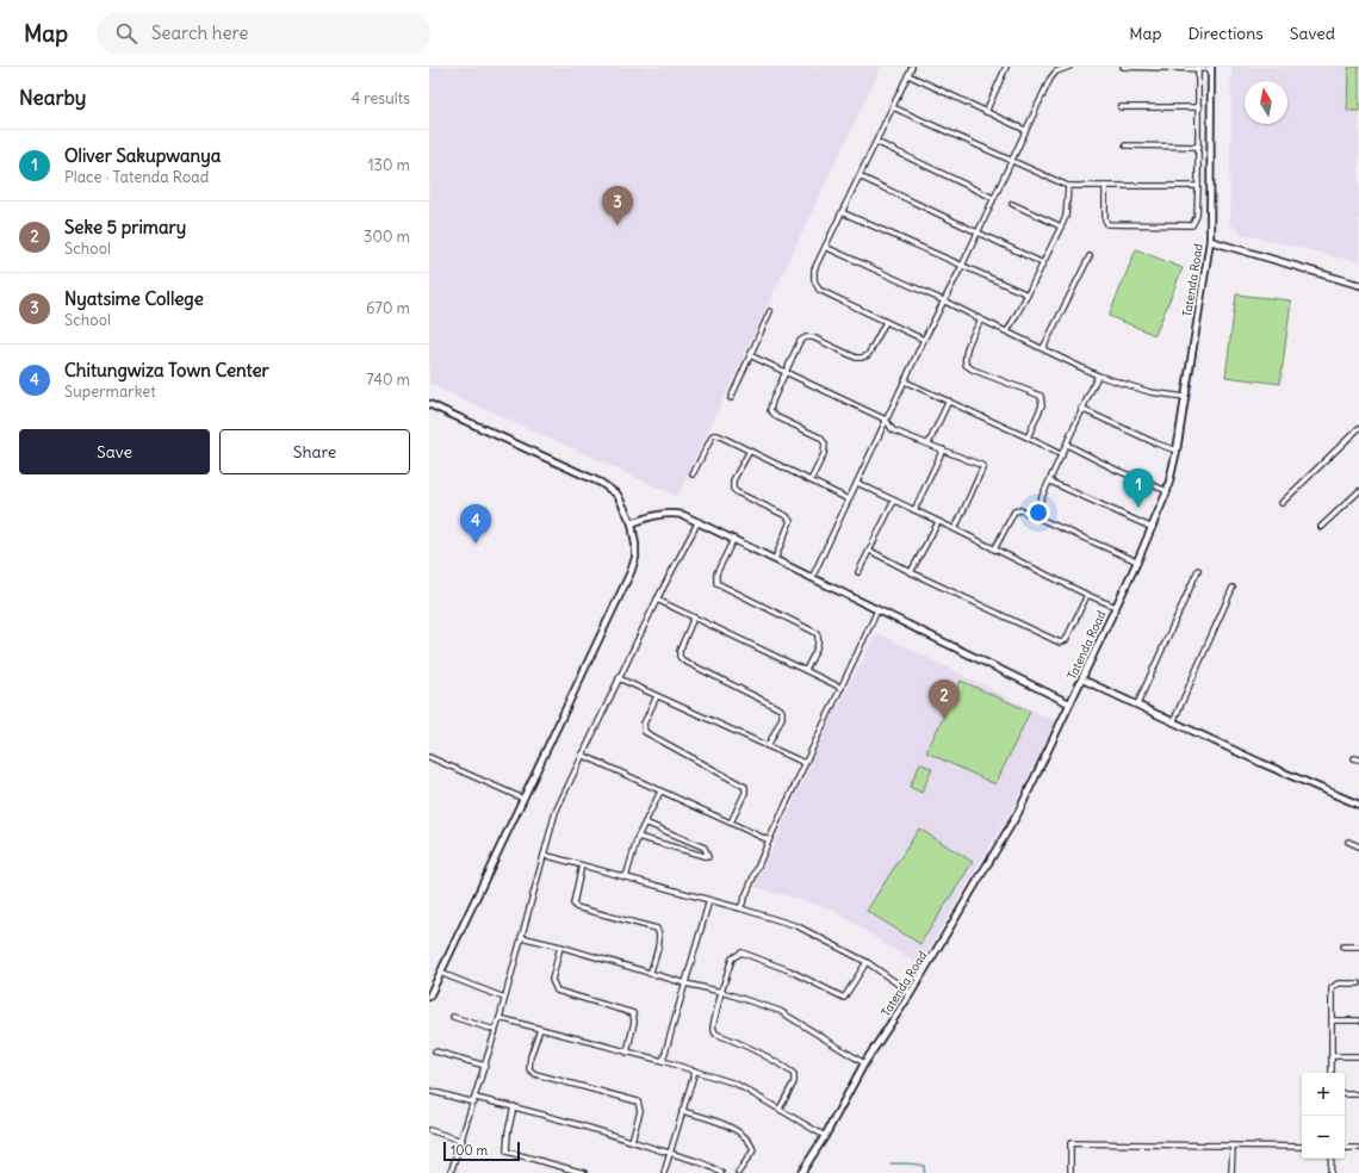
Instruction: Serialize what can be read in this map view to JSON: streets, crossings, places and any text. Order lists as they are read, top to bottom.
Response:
{
  "streets": {
    "street": ["Tatenda Road"]
  },
  "scale_bar": "100 m",
  "north": "top",
  "page": {
    "header": "Map",
    "search": "Search here",
    "nav": ["Map", "Directions", "Saved"],
    "heading": ["Nearby", "4 results"],
    "list": [
      {
        "mark": "1",
        "name": "Oliver Sakupwanya",
        "note": "Place · Tatenda Road",
        "value": "130 m"
      },
      {
        "mark": "2",
        "name": "Seke 5 primary",
        "note": "School",
        "value": "300 m"
      },
      {
        "mark": "3",
        "name": "Nyatsime College",
        "note": "School",
        "value": "670 m"
      },
      {
        "mark": "4",
        "name": "Chitungwiza Town Center",
        "note": "Supermarket",
        "value": "740 m"
      }
    ],
    "pins": [
      "3",
      "1",
      "4",
      "2"
    ],
    "buttons": ["Save", "Share"],
    "map_buttons": ["+", "−"],
    "scale": "100 m"
  }
}
